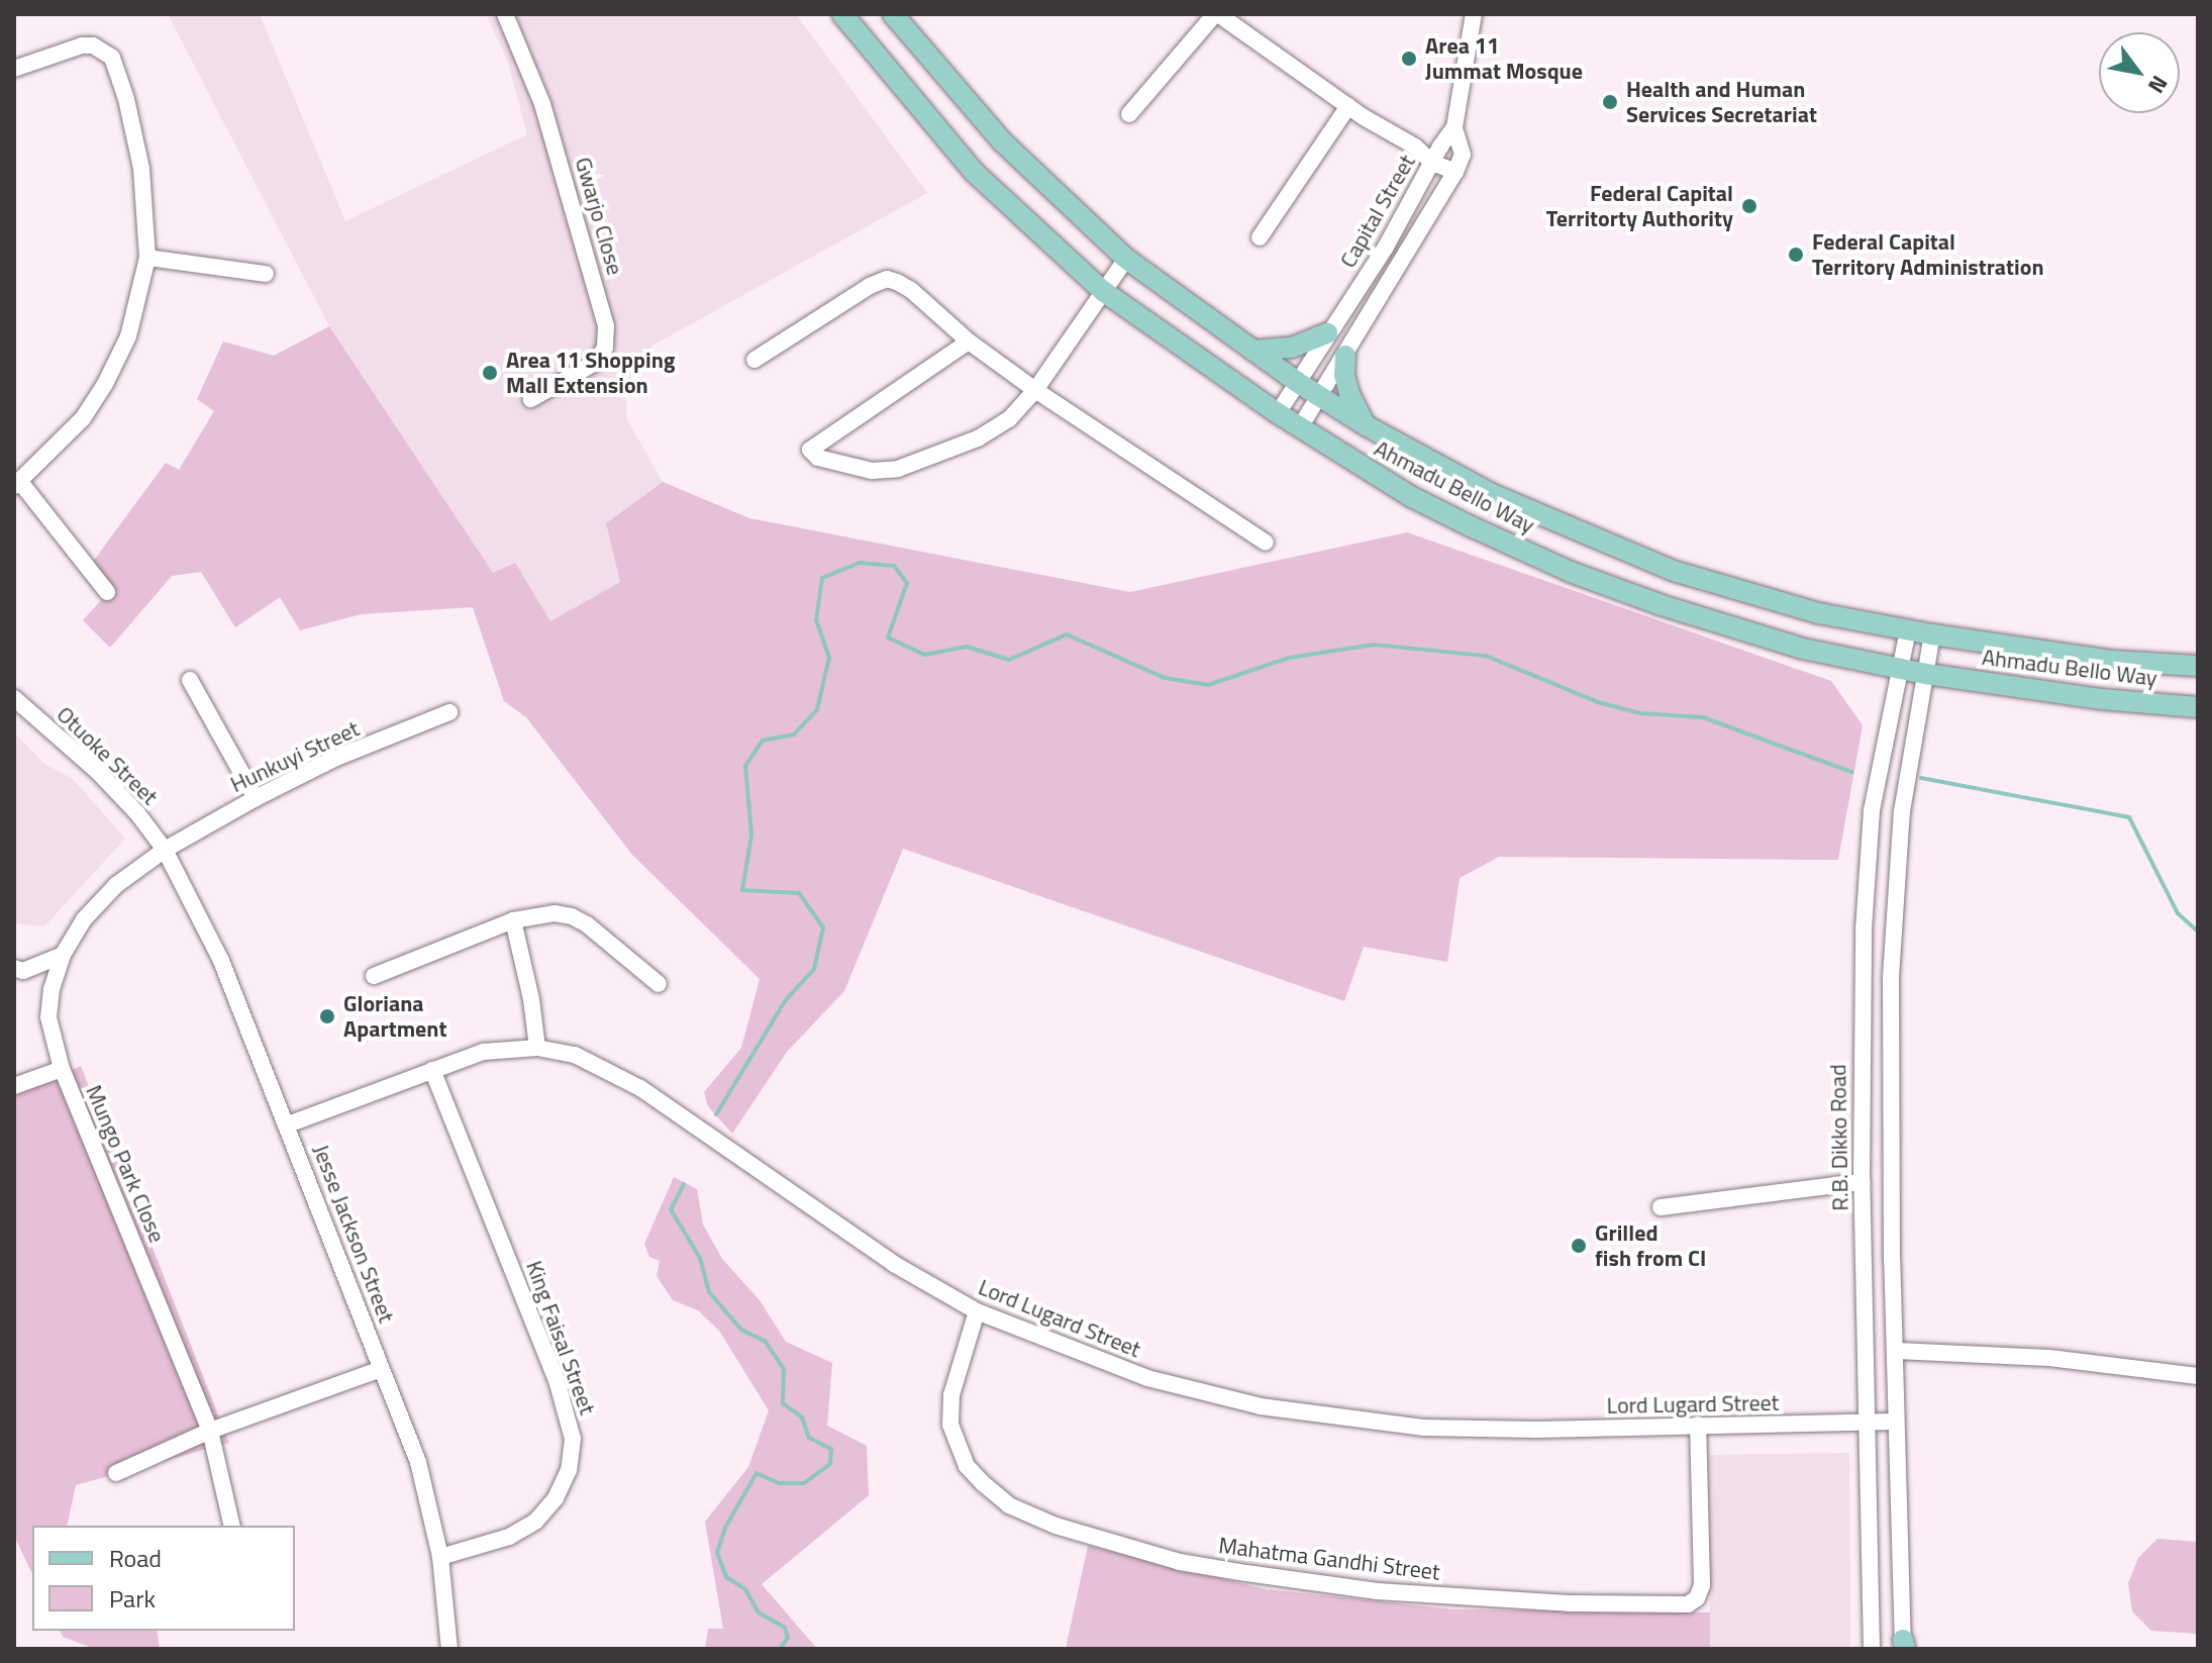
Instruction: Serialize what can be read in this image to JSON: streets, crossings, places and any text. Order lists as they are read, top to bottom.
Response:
{
  "streets": {
    "main road": ["Ahmadu Bello Way"],
    "street": [
      "Capital Street",
      "Gwarjo Close",
      "Otuoke Street",
      "Hunkuyi Street",
      "R.B. Dikko Road",
      "Mungo Park Close",
      "Jesse Jackson Street",
      "Lord Lugard Street",
      "King Faisal Street",
      "Mahatma Gandhi Street"
    ]
  },
  "crossings": [
    ["Capital Street", "Ahmadu Bello Way"],
    ["Ahmadu Bello Way", "R.B. Dikko Road"],
    ["Otuoke Street", "Hunkuyi Street"],
    ["Otuoke Street", "Mungo Park Close"],
    ["Otuoke Street", "Jesse Jackson Street"],
    ["Hunkuyi Street", "Mungo Park Close"],
    ["Hunkuyi Street", "Jesse Jackson Street"],
    ["R.B. Dikko Road", "Lord Lugard Street"],
    ["Mungo Park Close", "Jesse Jackson Street"],
    ["Jesse Jackson Street", "Lord Lugard Street"],
    ["Jesse Jackson Street", "King Faisal Street"],
    ["Lord Lugard Street", "King Faisal Street"],
    ["Lord Lugard Street", "Mahatma Gandhi Street"]
  ],
  "places": [
    "Area 11 Jummat Mosque",
    "Health and Human Services Secretariat",
    "Federal Capital Territorty Authority",
    "Federal Capital Territory Administration",
    "Area 11 Shopping Mall Extension",
    "Gloriana Apartment",
    "Grilled fish from CI"
  ],
  "legend": ["Road", "Park"],
  "north": "bottom right"
}
